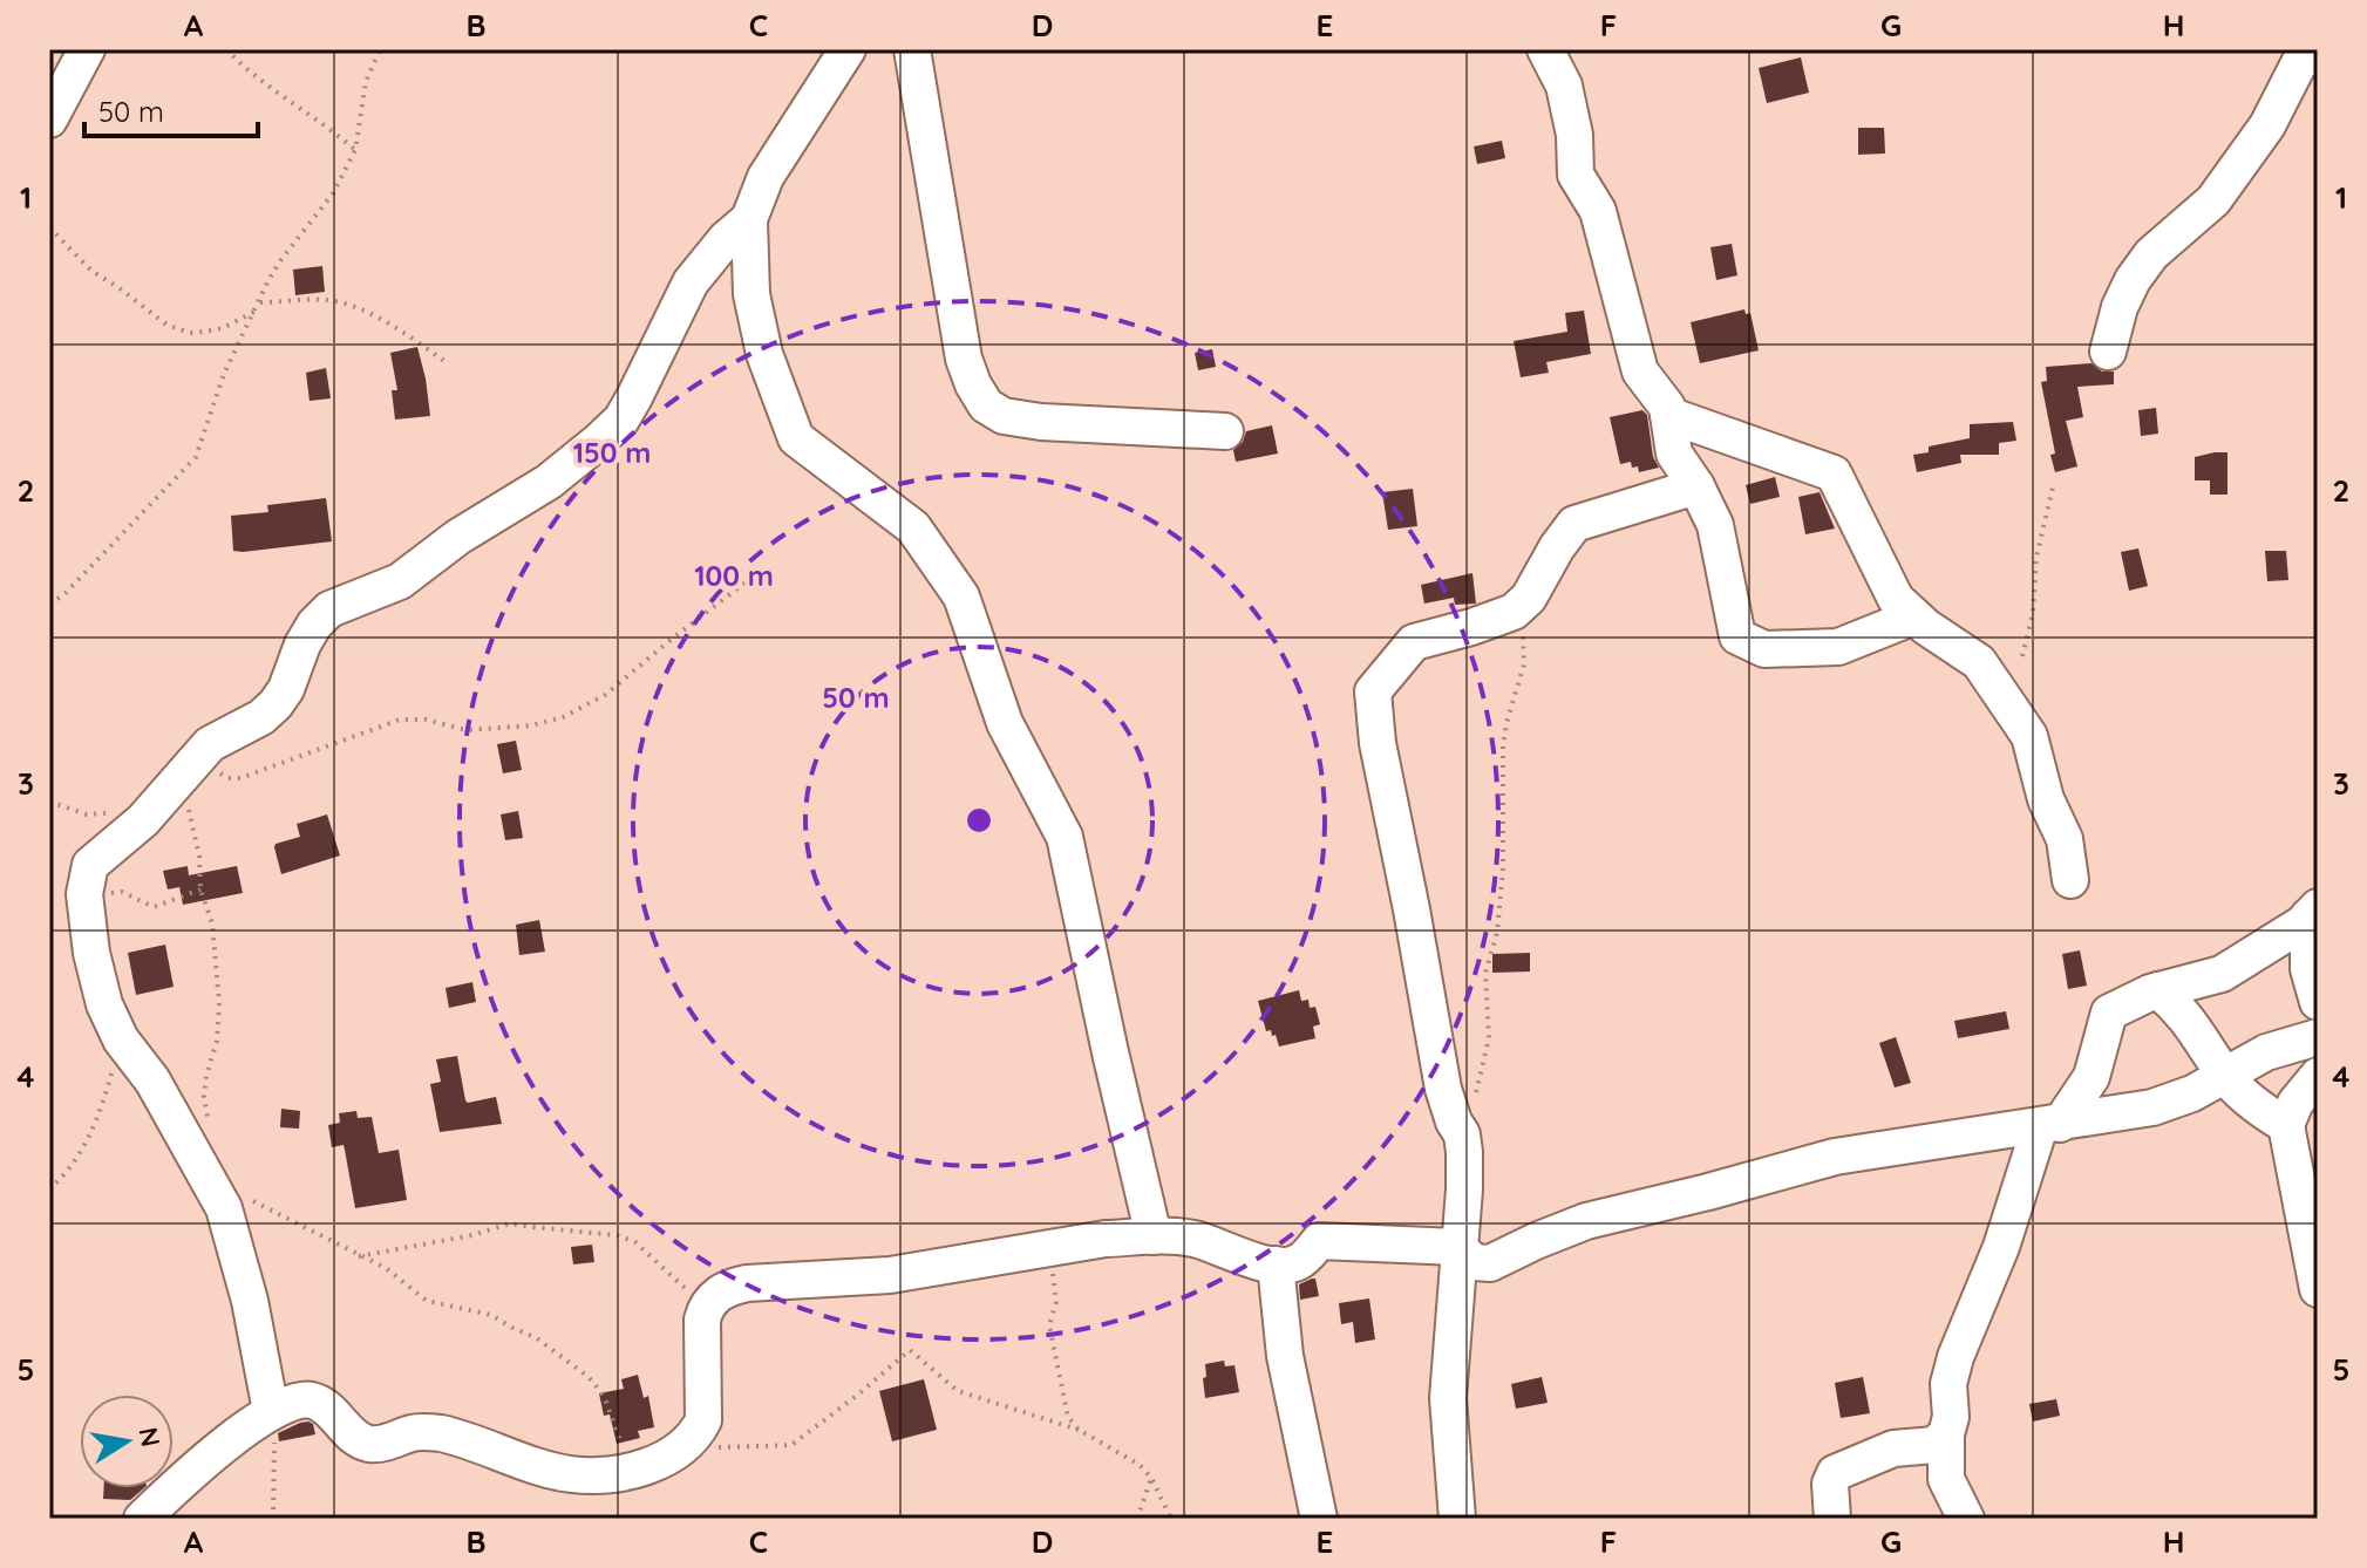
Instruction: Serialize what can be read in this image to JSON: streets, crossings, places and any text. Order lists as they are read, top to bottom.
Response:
{
  "scale_bar": "50 m",
  "north": "right",
  "grid": {
    "columns": [
      "A",
      "B",
      "C",
      "D",
      "E",
      "F",
      "G",
      "H"
    ],
    "rows": [
      "1",
      "2",
      "3",
      "4",
      "5"
    ]
  },
  "rings": ["150 m", "100 m", "50 m"]
}
